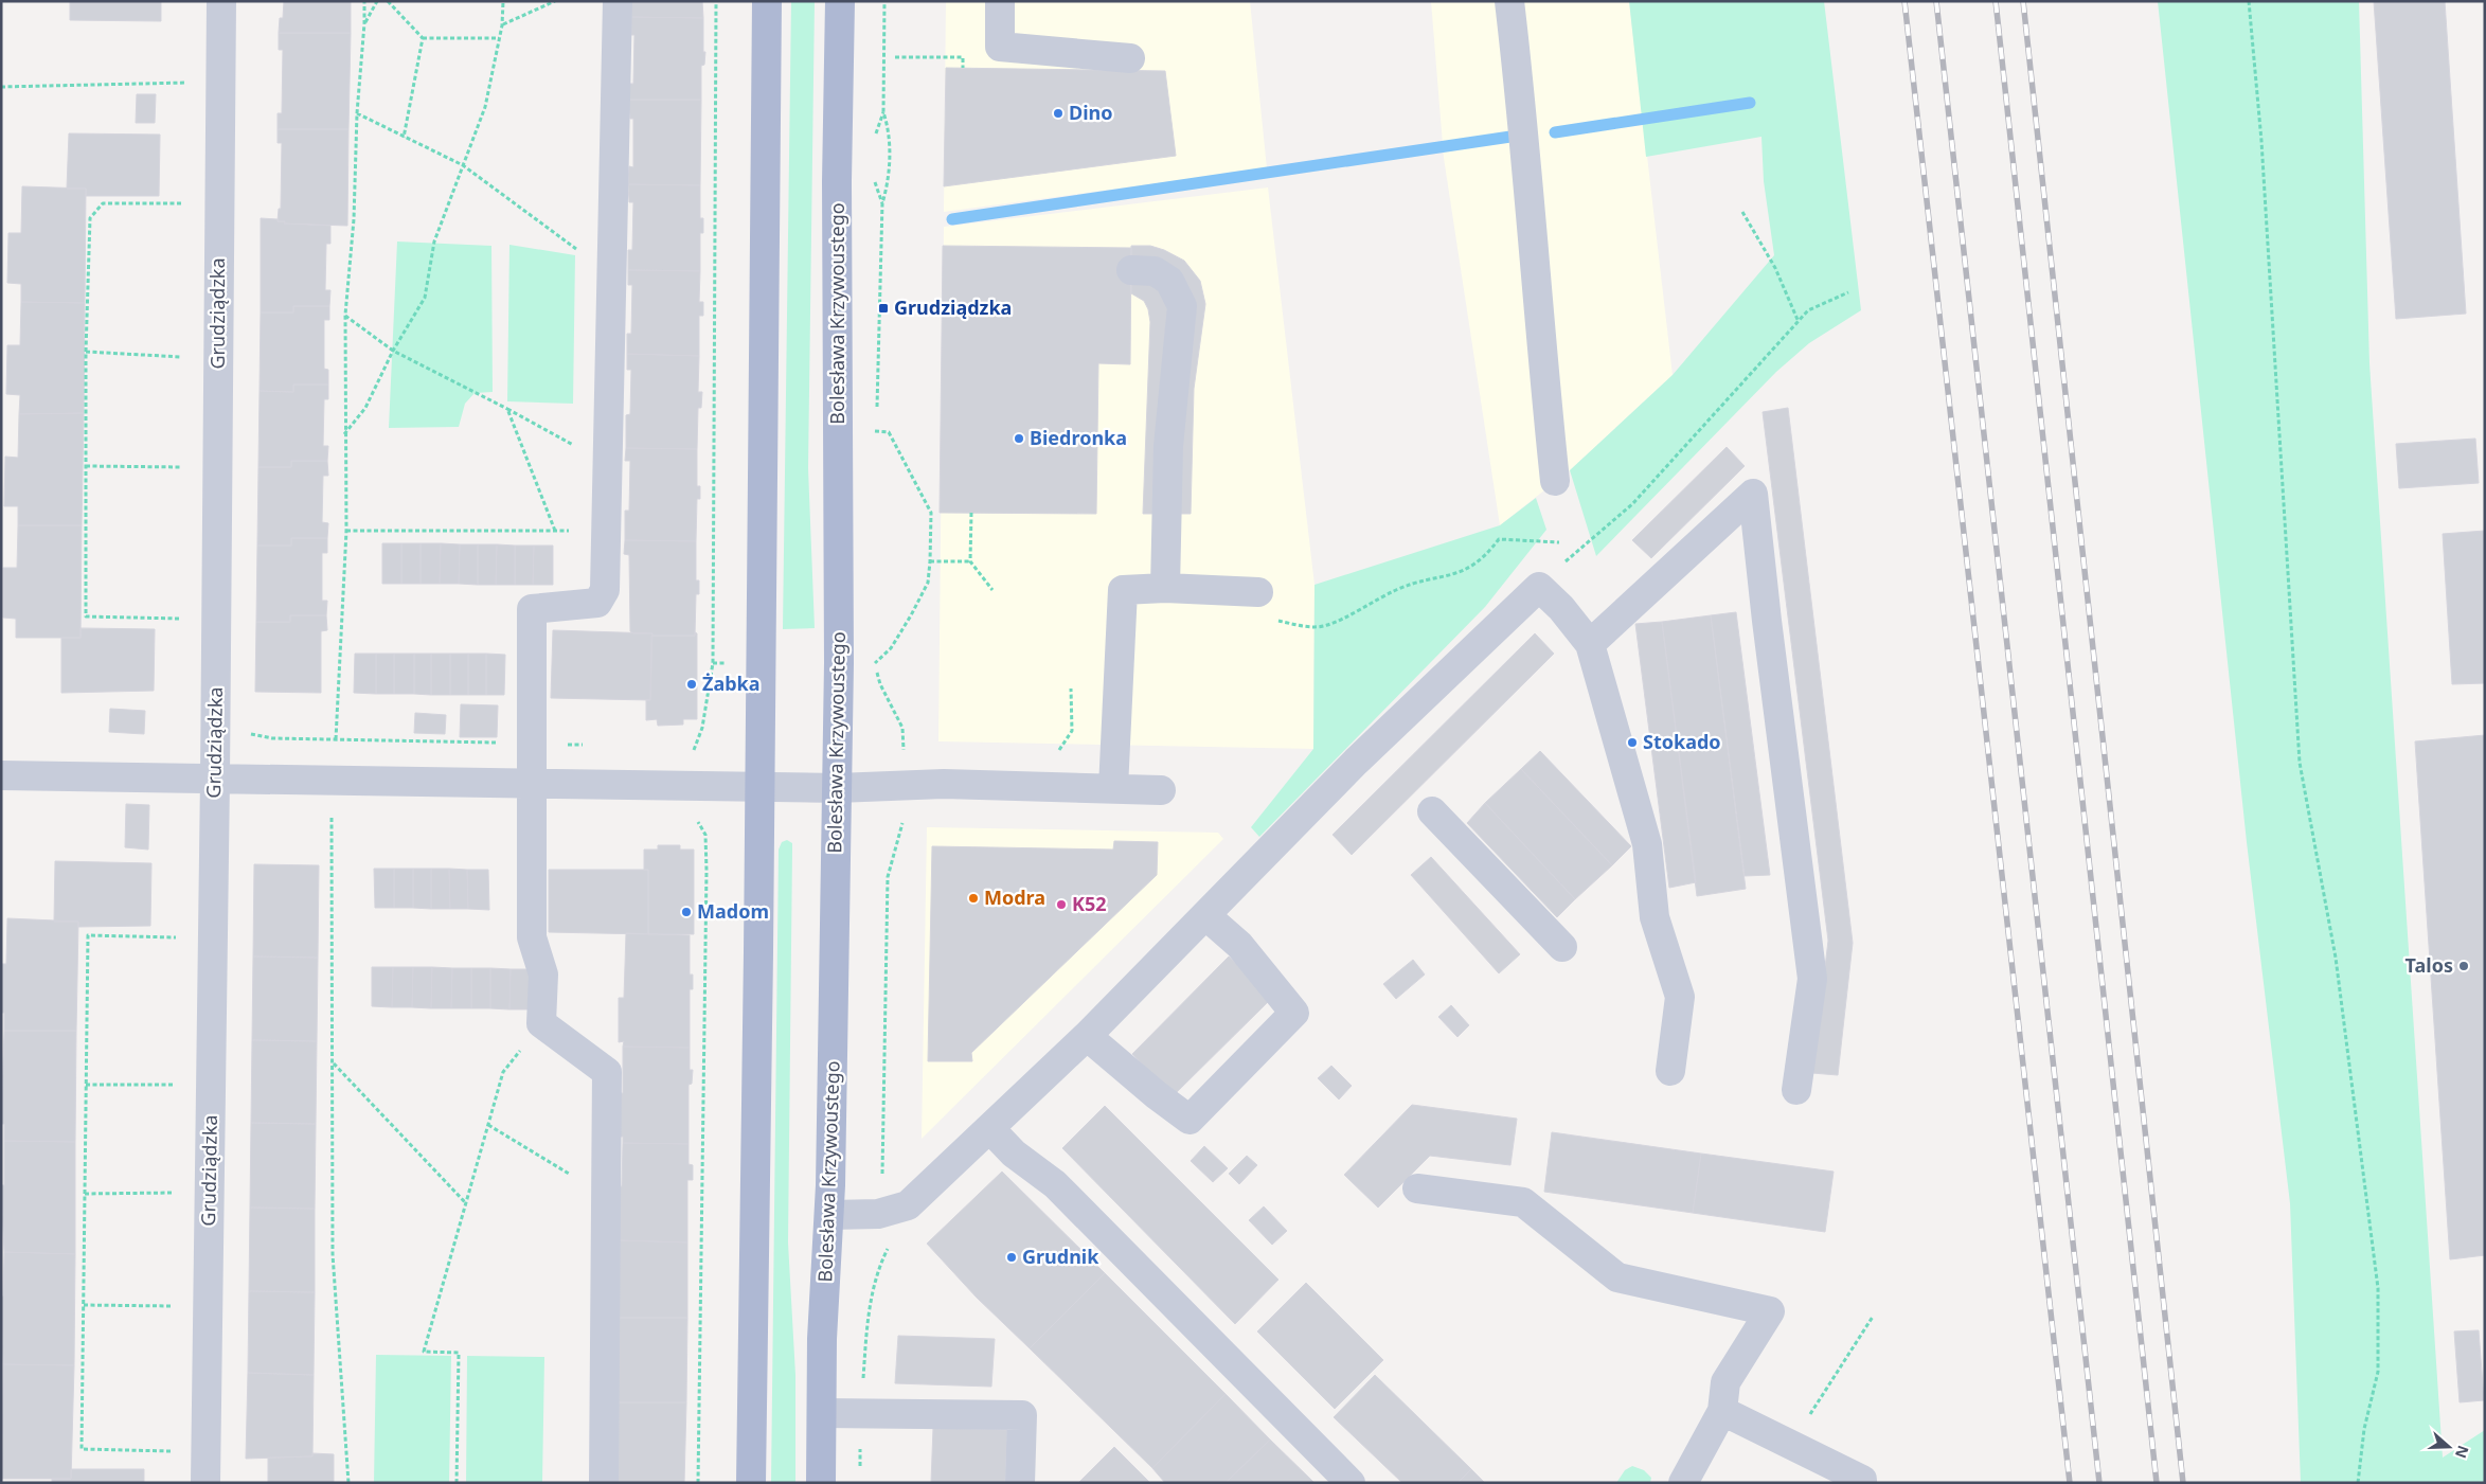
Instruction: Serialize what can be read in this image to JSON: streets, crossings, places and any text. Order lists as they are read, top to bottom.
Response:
{
  "streets": {
    "main road": ["Bolesława Krzywoustego"],
    "street": ["Grudziądzka"]
  },
  "places": {
    "other": [
      "Dino",
      "Biedronka",
      "Żabka",
      "Stokado",
      "Modra",
      "K52",
      "Madom",
      "Talos",
      "Grudnik"
    ],
    "transit": ["Grudziądzka"]
  },
  "north": "right"
}
